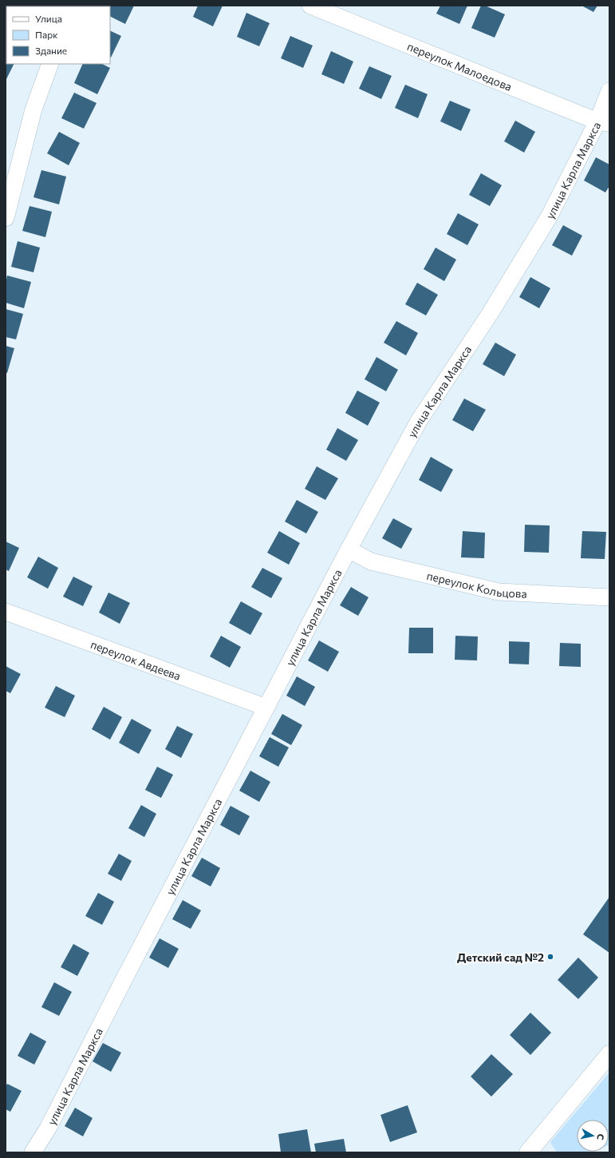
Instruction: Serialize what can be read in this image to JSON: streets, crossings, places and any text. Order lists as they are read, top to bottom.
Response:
{
  "streets": {
    "street": [
      "переулок Малоедова",
      "улица Карла Маркса",
      "переулок Кольцова",
      "переулок Авдеева"
    ]
  },
  "crossings": [
    ["переулок Малоедова", "улица Карла Маркса"],
    ["улица Карла Маркса", "переулок Кольцова"],
    ["улица Карла Маркса", "переулок Авдеева"]
  ],
  "places": ["Детский сад №2"],
  "legend": ["Улица", "Парк", "Здание"],
  "north": "right"
}
